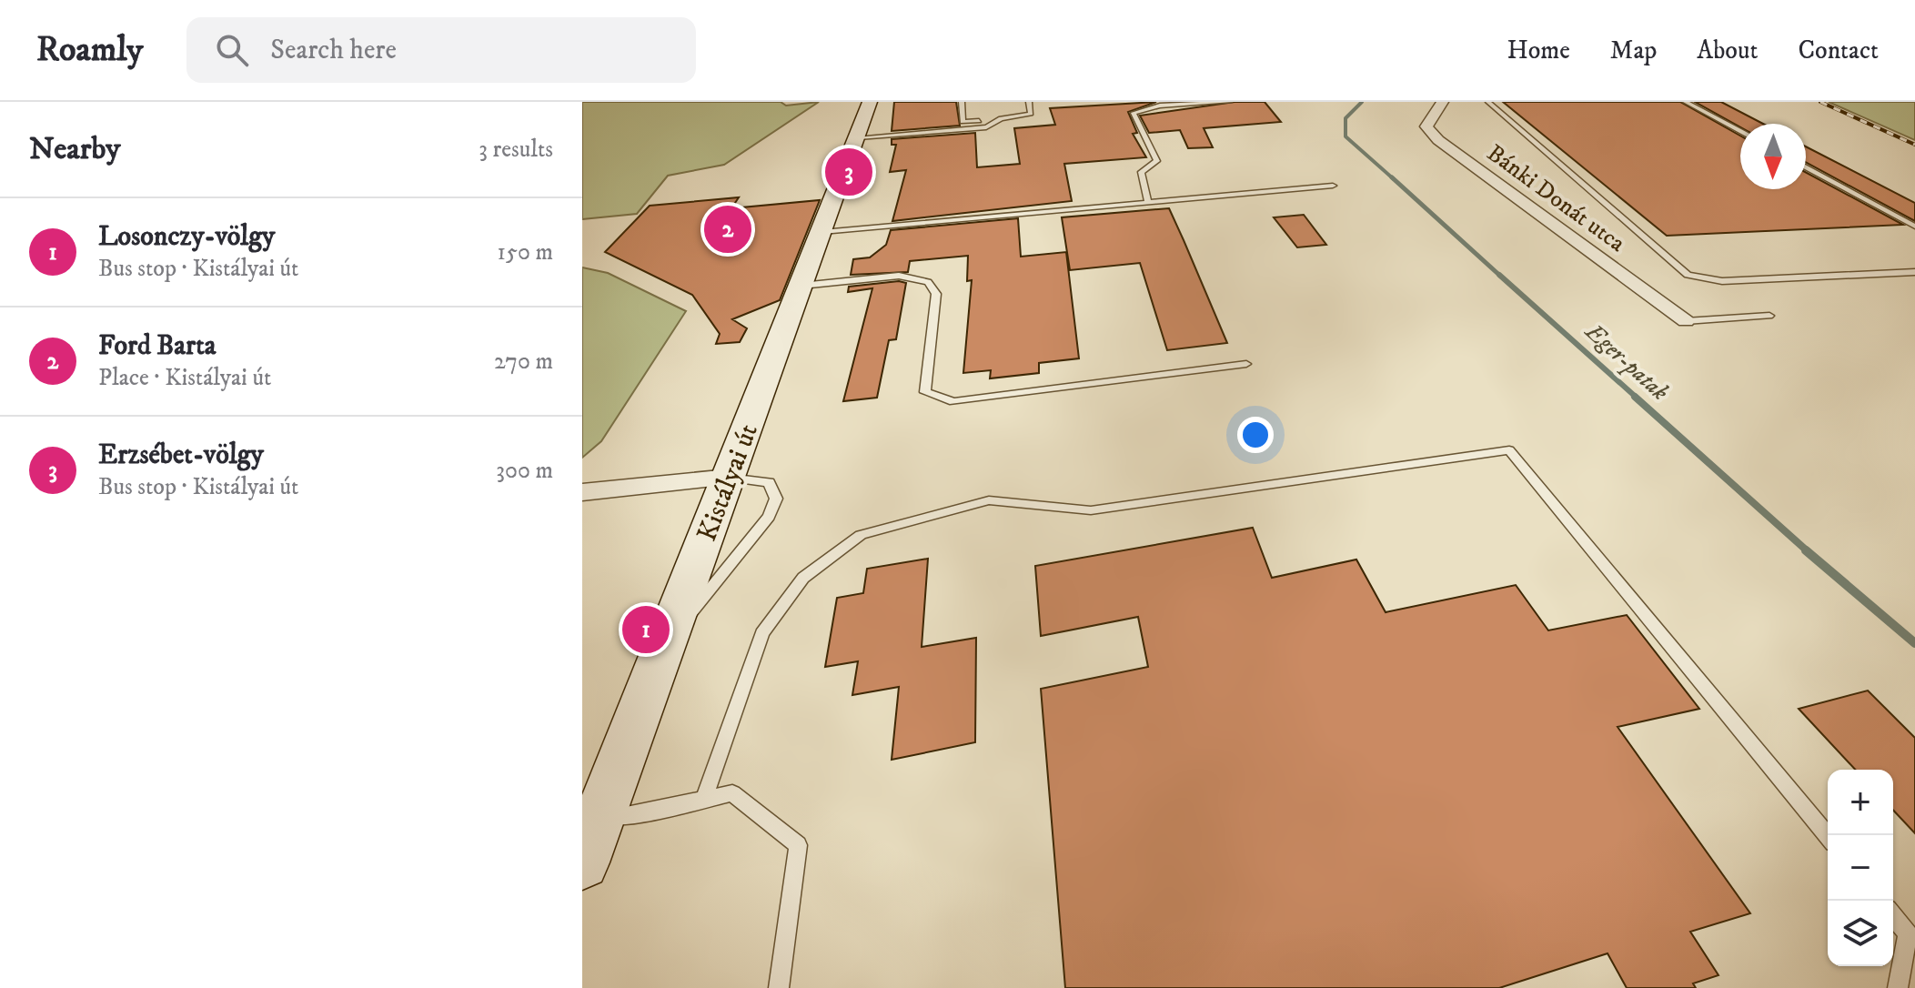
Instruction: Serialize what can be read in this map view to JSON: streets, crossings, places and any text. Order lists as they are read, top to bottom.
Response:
{
  "streets": {
    "main road": ["Kistályai út"],
    "street": ["Bánki Donát utca"]
  },
  "water": ["Eger-patak"],
  "north": "bottom",
  "page": {
    "header": "Roamly",
    "search": "Search here",
    "nav": [
      "Home",
      "Map",
      "About",
      "Contact"
    ],
    "heading": ["Nearby", "3 results"],
    "pins": ["3", "2", "1"],
    "list": [
      {
        "mark": "1",
        "name": "Losonczy-völgy",
        "note": "Bus stop · Kistályai út",
        "value": "150 m"
      },
      {
        "mark": "2",
        "name": "Ford Barta",
        "note": "Place · Kistályai út",
        "value": "270 m"
      },
      {
        "mark": "3",
        "name": "Erzsébet-völgy",
        "note": "Bus stop · Kistályai út",
        "value": "300 m"
      }
    ],
    "map_buttons": ["+", "−"]
  }
}
